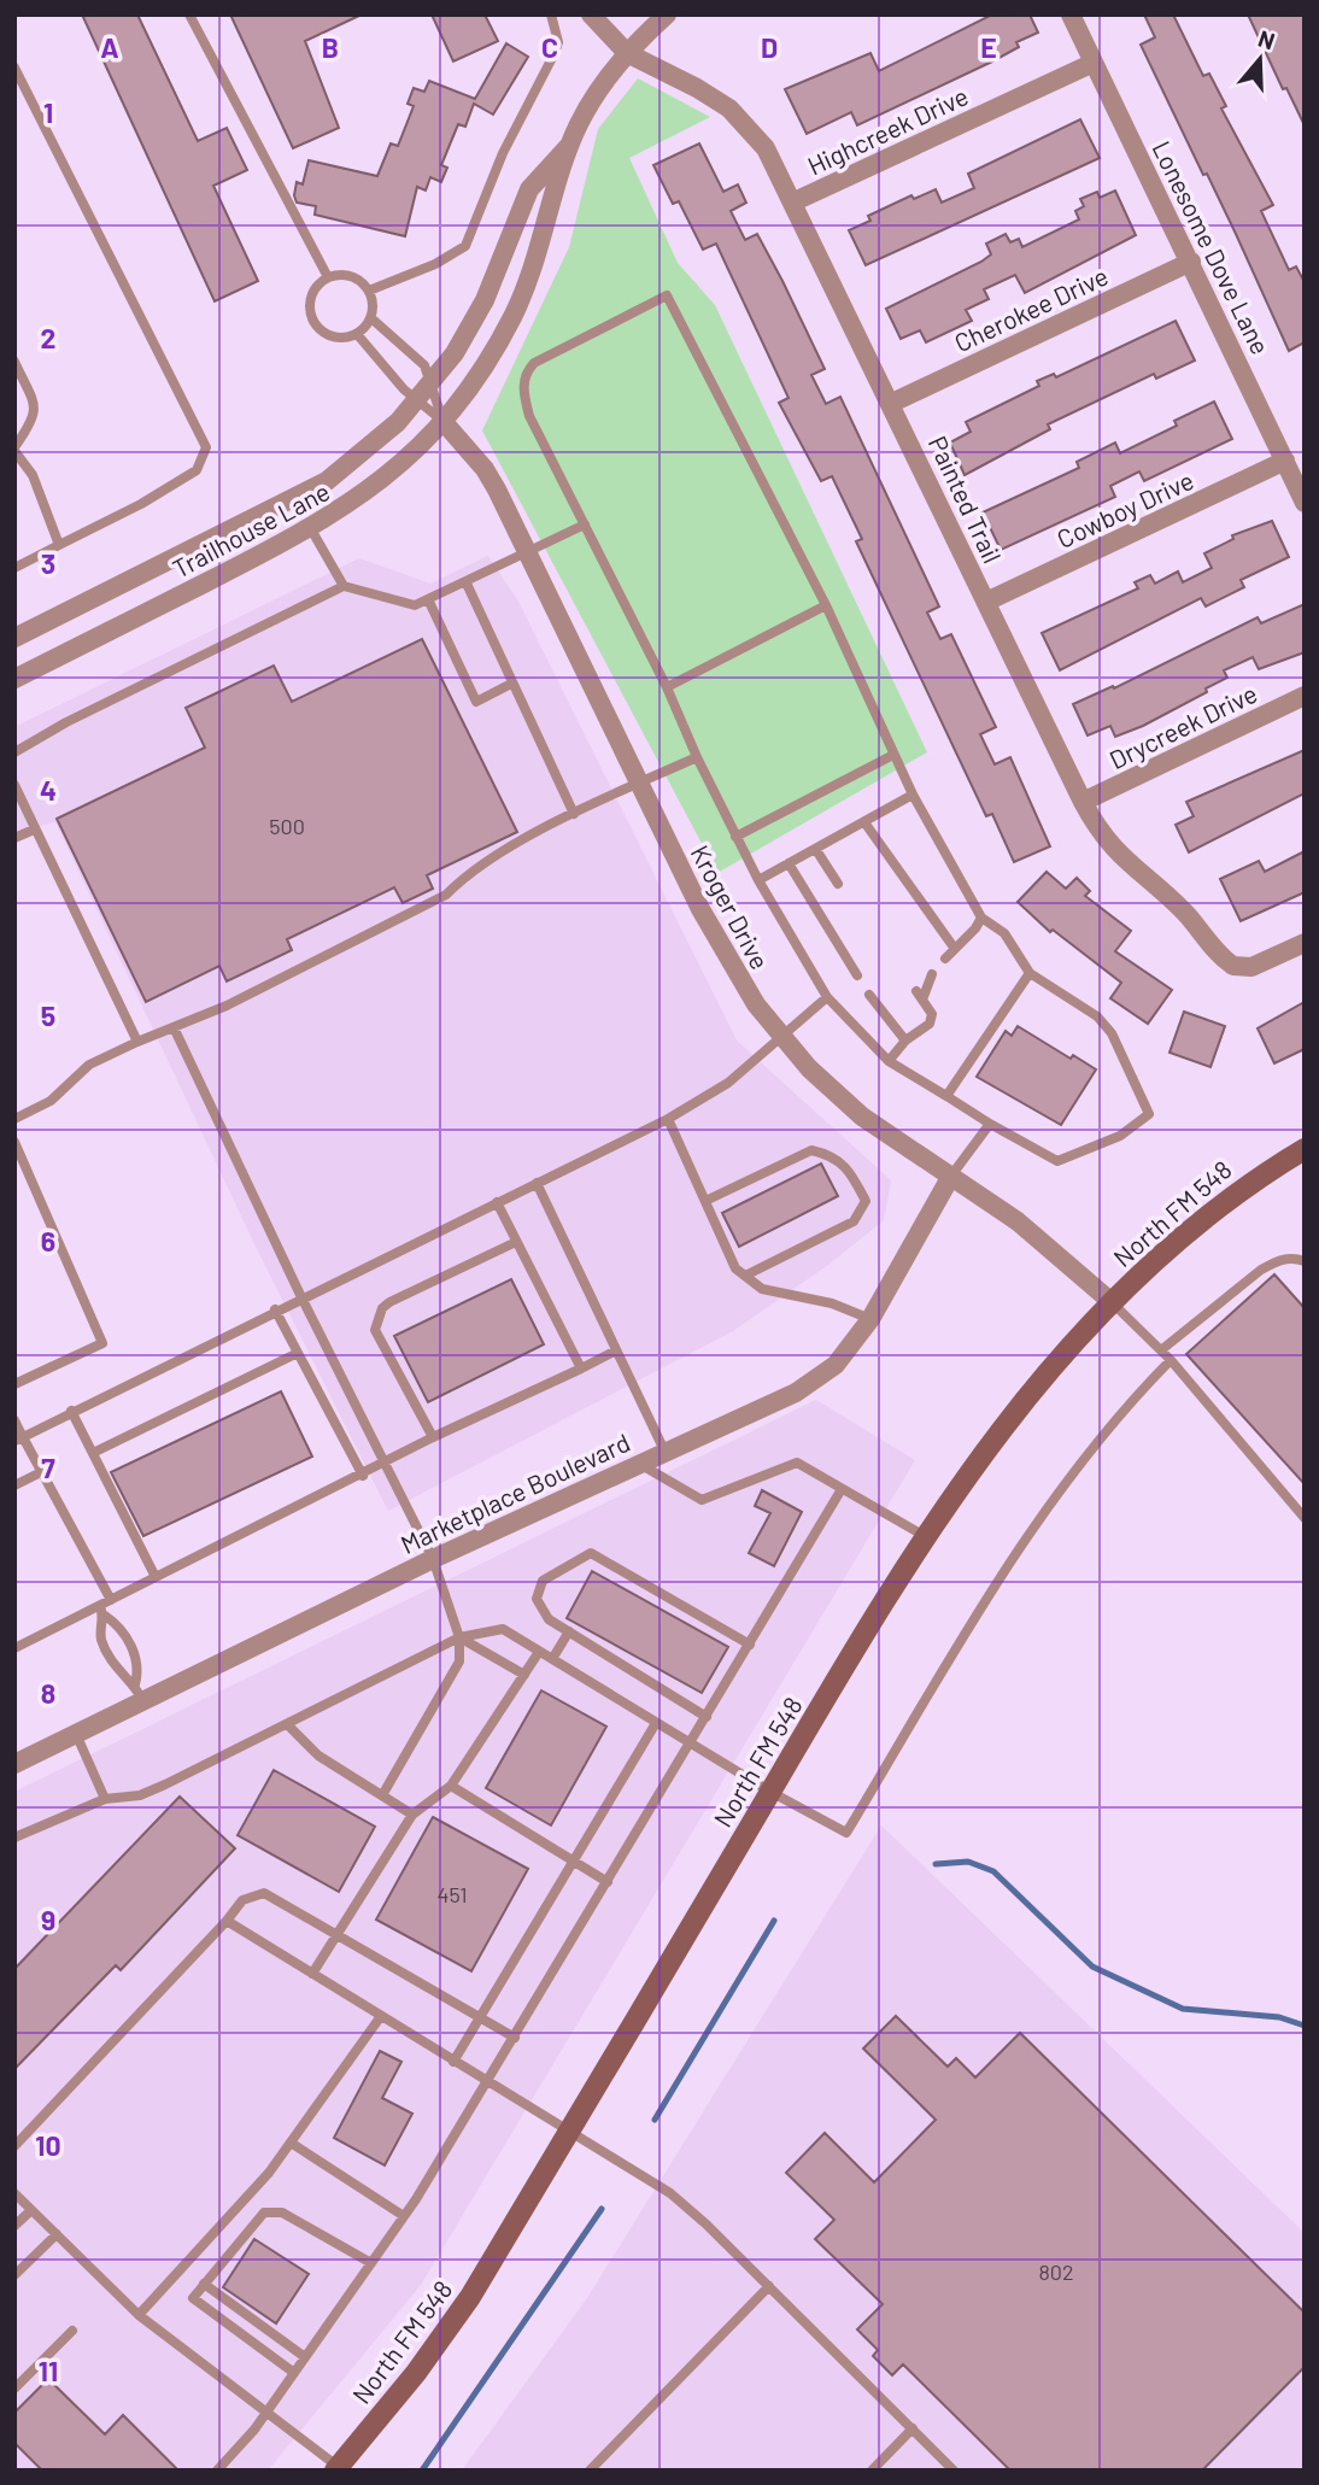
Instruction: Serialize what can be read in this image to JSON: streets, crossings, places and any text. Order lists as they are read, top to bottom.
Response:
{
  "streets": {
    "main road": ["North FM 548"],
    "street": [
      "Highcreek Drive",
      "Lonesome Dove Lane",
      "Cherokee Drive",
      "Painted Trail",
      "Cowboy Drive",
      "Trailhouse Lane",
      "Drycreek Drive",
      "Kroger Drive",
      "Marketplace Boulevard"
    ]
  },
  "crossings": [
    ["Highcreek Drive", "Lonesome Dove Lane"],
    ["Highcreek Drive", "Painted Trail"],
    ["Lonesome Dove Lane", "Cherokee Drive"],
    ["Lonesome Dove Lane", "Cowboy Drive"],
    ["Cherokee Drive", "Painted Trail"],
    ["Painted Trail", "Cowboy Drive"],
    ["Painted Trail", "Trailhouse Lane"],
    ["Painted Trail", "Drycreek Drive"],
    ["Trailhouse Lane", "Kroger Drive"],
    ["Kroger Drive", "North FM 548"],
    ["Kroger Drive", "Marketplace Boulevard"]
  ],
  "house_numbers": ["500", "451", "802"],
  "north": "top",
  "grid": {
    "columns": [
      "A",
      "B",
      "C",
      "D",
      "E"
    ],
    "rows": [
      "1",
      "2",
      "3",
      "4",
      "5",
      "6",
      "7",
      "8",
      "9",
      "10",
      "11"
    ]
  }
}
